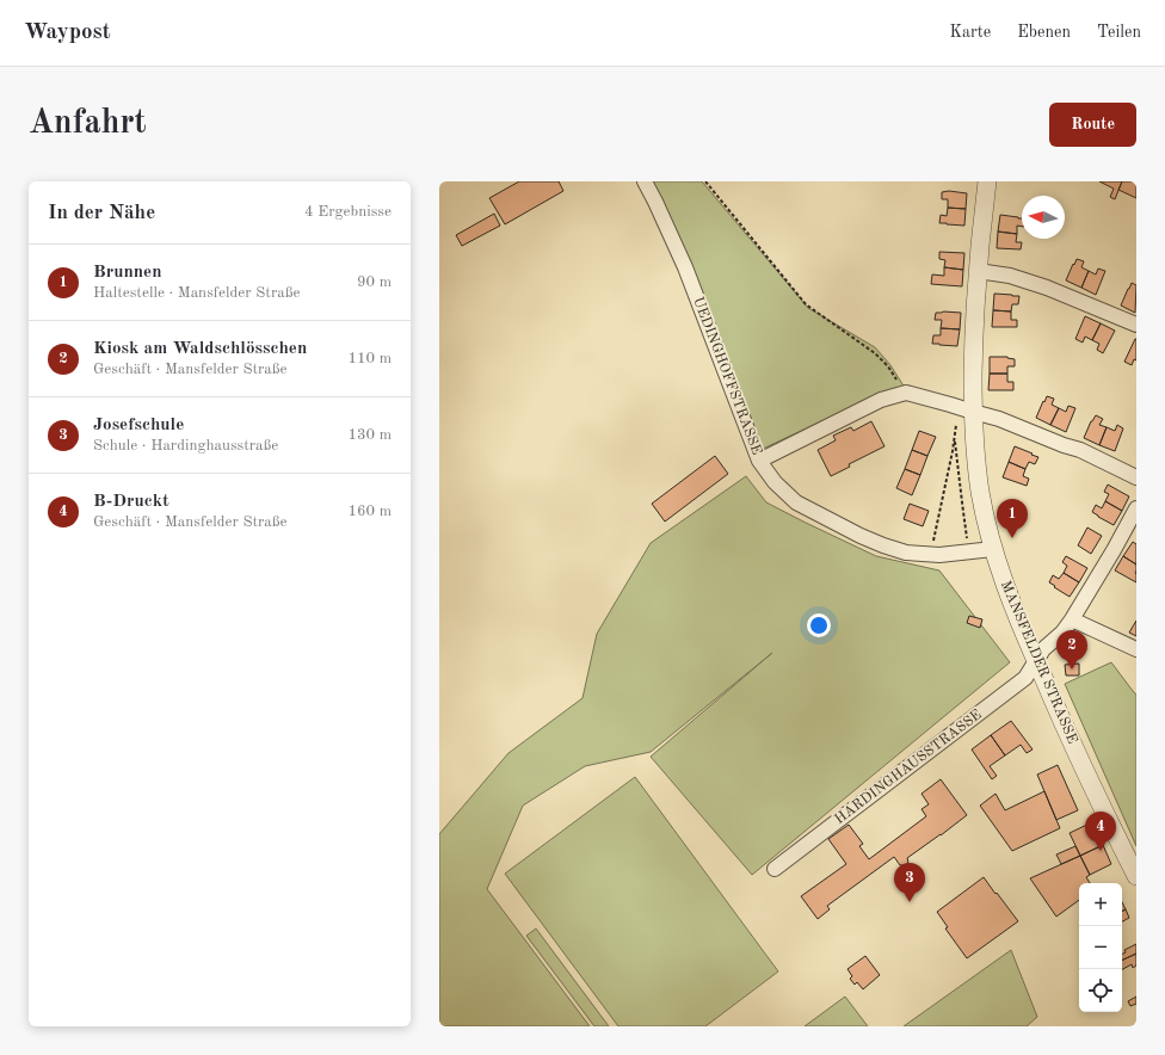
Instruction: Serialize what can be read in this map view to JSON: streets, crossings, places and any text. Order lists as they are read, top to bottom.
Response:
{
  "streets": {
    "street": ["UEDINGHOFFSTRASSE", "MANSFELDER STRASSE", "HARDINGHAUSSTRASSE"]
  },
  "crossings": [
    ["UEDINGHOFFSTRASSE", "MANSFELDER STRASSE"],
    ["MANSFELDER STRASSE", "HARDINGHAUSSTRASSE"]
  ],
  "north": "left",
  "page": {
    "header": "Waypost",
    "nav": ["Karte", "Ebenen", "Teilen"],
    "buttons": "Route",
    "title": "Anfahrt",
    "heading": ["In der Nähe", "4 Ergebnisse"],
    "list": [
      {
        "mark": "1",
        "name": "Brunnen",
        "note": "Haltestelle · Mansfelder Straße",
        "value": "90 m"
      },
      {
        "mark": "2",
        "name": "Kiosk am Waldschlösschen",
        "note": "Geschäft · Mansfelder Straße",
        "value": "110 m"
      },
      {
        "mark": "3",
        "name": "Josefschule",
        "note": "Schule · Hardinghausstraße",
        "value": "130 m"
      },
      {
        "mark": "4",
        "name": "B-Druckt",
        "note": "Geschäft · Mansfelder Straße",
        "value": "160 m"
      }
    ],
    "pins": [
      "1",
      "2",
      "4",
      "3"
    ],
    "map_buttons": ["+", "−"]
  }
}
